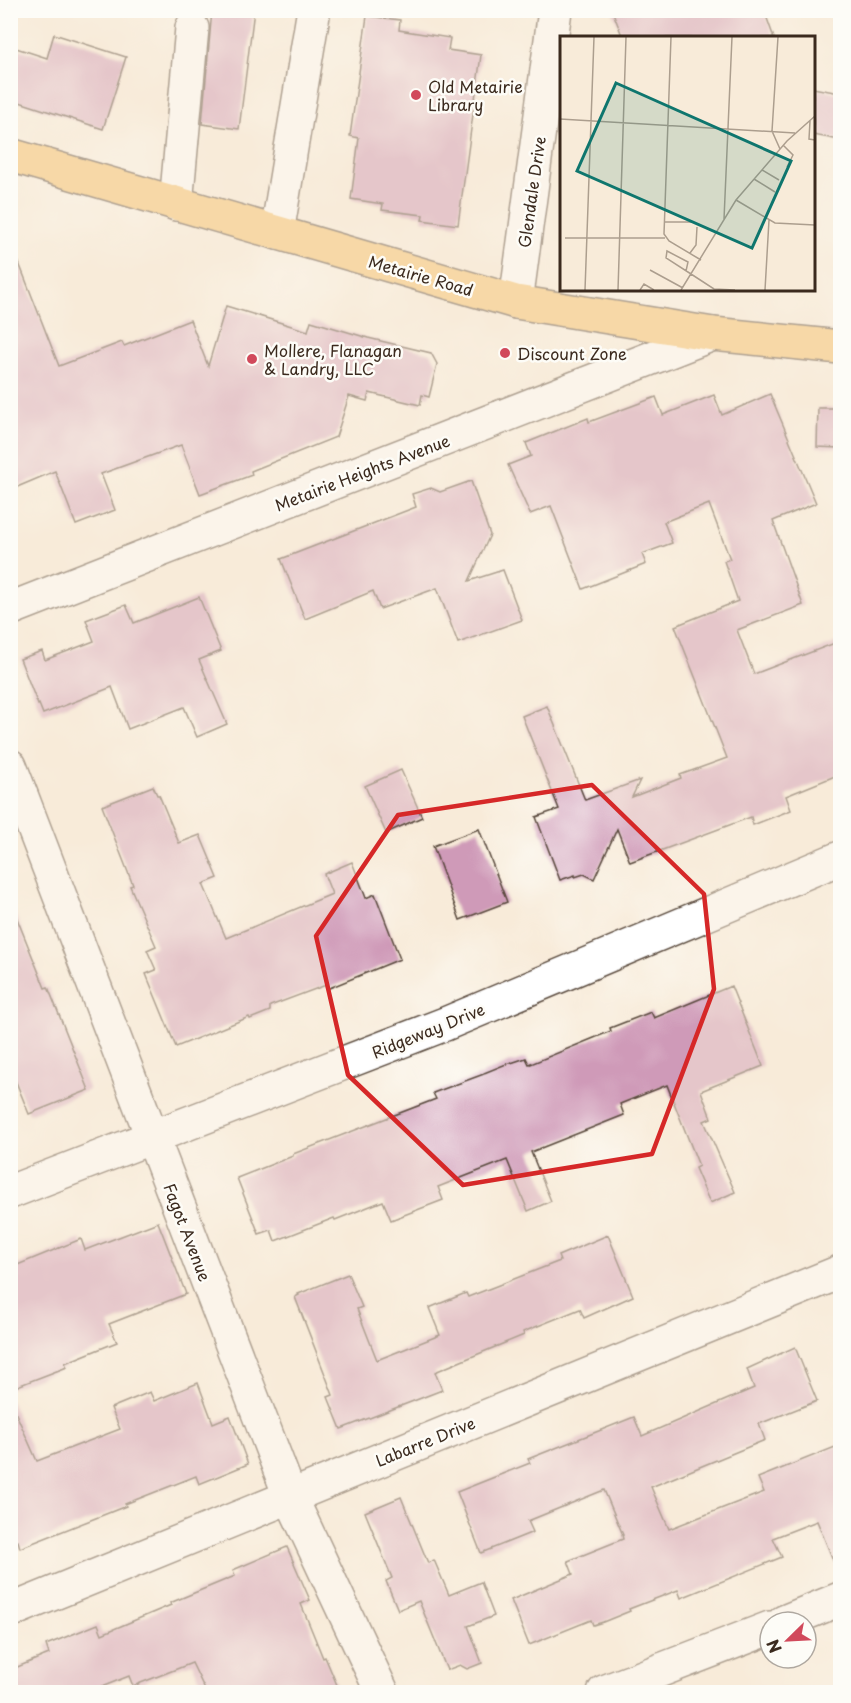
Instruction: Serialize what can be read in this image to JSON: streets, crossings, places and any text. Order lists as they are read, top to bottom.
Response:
{
  "streets": {
    "main road": ["Metairie Road"],
    "street": [
      "Glendale Drive",
      "Metairie Heights Avenue",
      "Ridgeway Drive",
      "Fagot Avenue",
      "Labarre Drive"
    ]
  },
  "crossings": [
    ["Glendale Drive", "Metairie Road"],
    ["Metairie Road", "Metairie Heights Avenue"],
    ["Ridgeway Drive", "Fagot Avenue"],
    ["Fagot Avenue", "Labarre Drive"]
  ],
  "places": ["Old Metairie Library", "Discount Zone", "Mollere, Flanagan & Landry, LLC"],
  "north": "bottom left"
}
